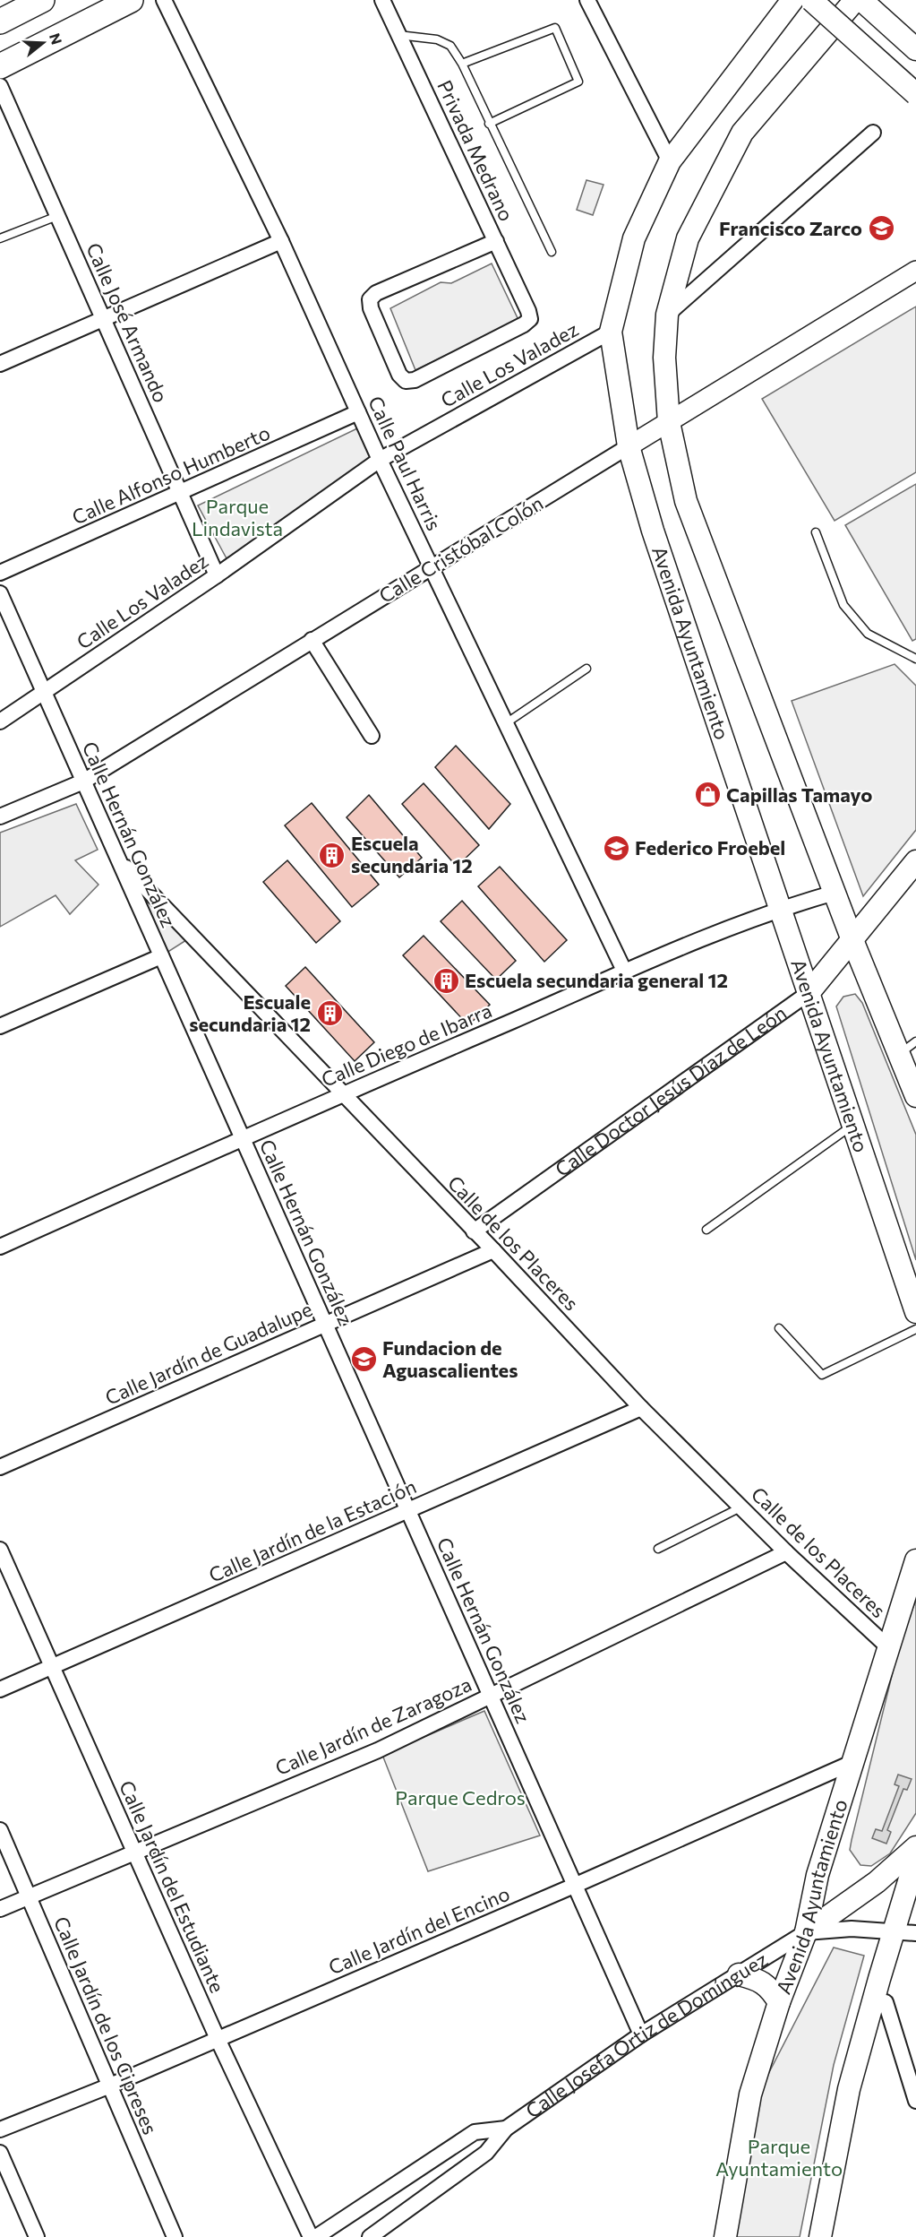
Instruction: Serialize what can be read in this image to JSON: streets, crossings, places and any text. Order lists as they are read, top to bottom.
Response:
{
  "streets": {
    "main road": ["Avenida Ayuntamiento", "Calle Doctor Jesús Díaz de León", "Calle Josefa Ortiz de Domínguez"],
    "street": [
      "Privada Medrano",
      "Calle José Armando",
      "Calle Los Valadez",
      "Calle Paul Harris",
      "Calle Alfonso Humberto",
      "Calle Cristóbal Colón",
      "Calle Hernán González",
      "Calle Diego de Ibarra",
      "Calle de los Placeres",
      "Calle Jardín de Guadalupe",
      "Calle Jardín de la Estación",
      "Calle Jardín de Zaragoza",
      "Calle Jardín del Estudiante",
      "Calle Jardín del Encino",
      "Calle Jardín de los Cipreses"
    ]
  },
  "crossings": [
    ["Calle José Armando", "Calle Los Valadez"],
    ["Calle José Armando", "Calle Alfonso Humberto"],
    ["Calle Los Valadez", "Calle Paul Harris"],
    ["Calle Los Valadez", "Avenida Ayuntamiento"],
    ["Calle Los Valadez", "Calle Hernán González"],
    ["Calle Paul Harris", "Calle Alfonso Humberto"],
    ["Calle Paul Harris", "Calle Cristóbal Colón"],
    ["Calle Paul Harris", "Calle Diego de Ibarra"],
    ["Calle Cristóbal Colón", "Avenida Ayuntamiento"],
    ["Calle Cristóbal Colón", "Calle Hernán González"],
    ["Avenida Ayuntamiento", "Calle Diego de Ibarra"],
    ["Avenida Ayuntamiento", "Calle Doctor Jesús Díaz de León"],
    ["Avenida Ayuntamiento", "Calle de los Placeres"],
    ["Avenida Ayuntamiento", "Calle Jardín del Encino"],
    ["Avenida Ayuntamiento", "Calle Josefa Ortiz de Domínguez"],
    ["Calle Hernán González", "Calle Diego de Ibarra"],
    ["Calle Hernán González", "Calle de los Placeres"],
    ["Calle Hernán González", "Calle Jardín de Guadalupe"],
    ["Calle Hernán González", "Calle Jardín de la Estación"],
    ["Calle Hernán González", "Calle Jardín de Zaragoza"],
    ["Calle Hernán González", "Calle Jardín del Encino"],
    ["Calle Hernán González", "Calle Josefa Ortiz de Domínguez"],
    ["Calle Diego de Ibarra", "Calle de los Placeres"],
    ["Calle Doctor Jesús Díaz de León", "Calle de los Placeres"],
    ["Calle de los Placeres", "Calle Jardín de Guadalupe"],
    ["Calle de los Placeres", "Calle Jardín de la Estación"],
    ["Calle de los Placeres", "Calle Jardín de Zaragoza"],
    ["Calle Jardín de la Estación", "Calle Jardín del Estudiante"],
    ["Calle Jardín de Zaragoza", "Calle Jardín del Estudiante"],
    ["Calle Jardín de Zaragoza", "Calle Jardín de los Cipreses"],
    ["Calle Jardín del Estudiante", "Calle Jardín del Encino"],
    ["Calle Jardín del Encino", "Calle Jardín de los Cipreses"]
  ],
  "parks": ["Parque Lindavista", "Parque Cedros", "Parque Ayuntamiento"],
  "places": {
    "school or university": ["Francisco Zarco", "Federico Froebel", "Fundacion de Aguascalientes"],
    "shop": ["Capillas Tamayo"],
    "building": ["Escuela secundaria 12", "Escuela secundaria general 12", "Escuale secundaria 12"]
  },
  "north": "right"
}
